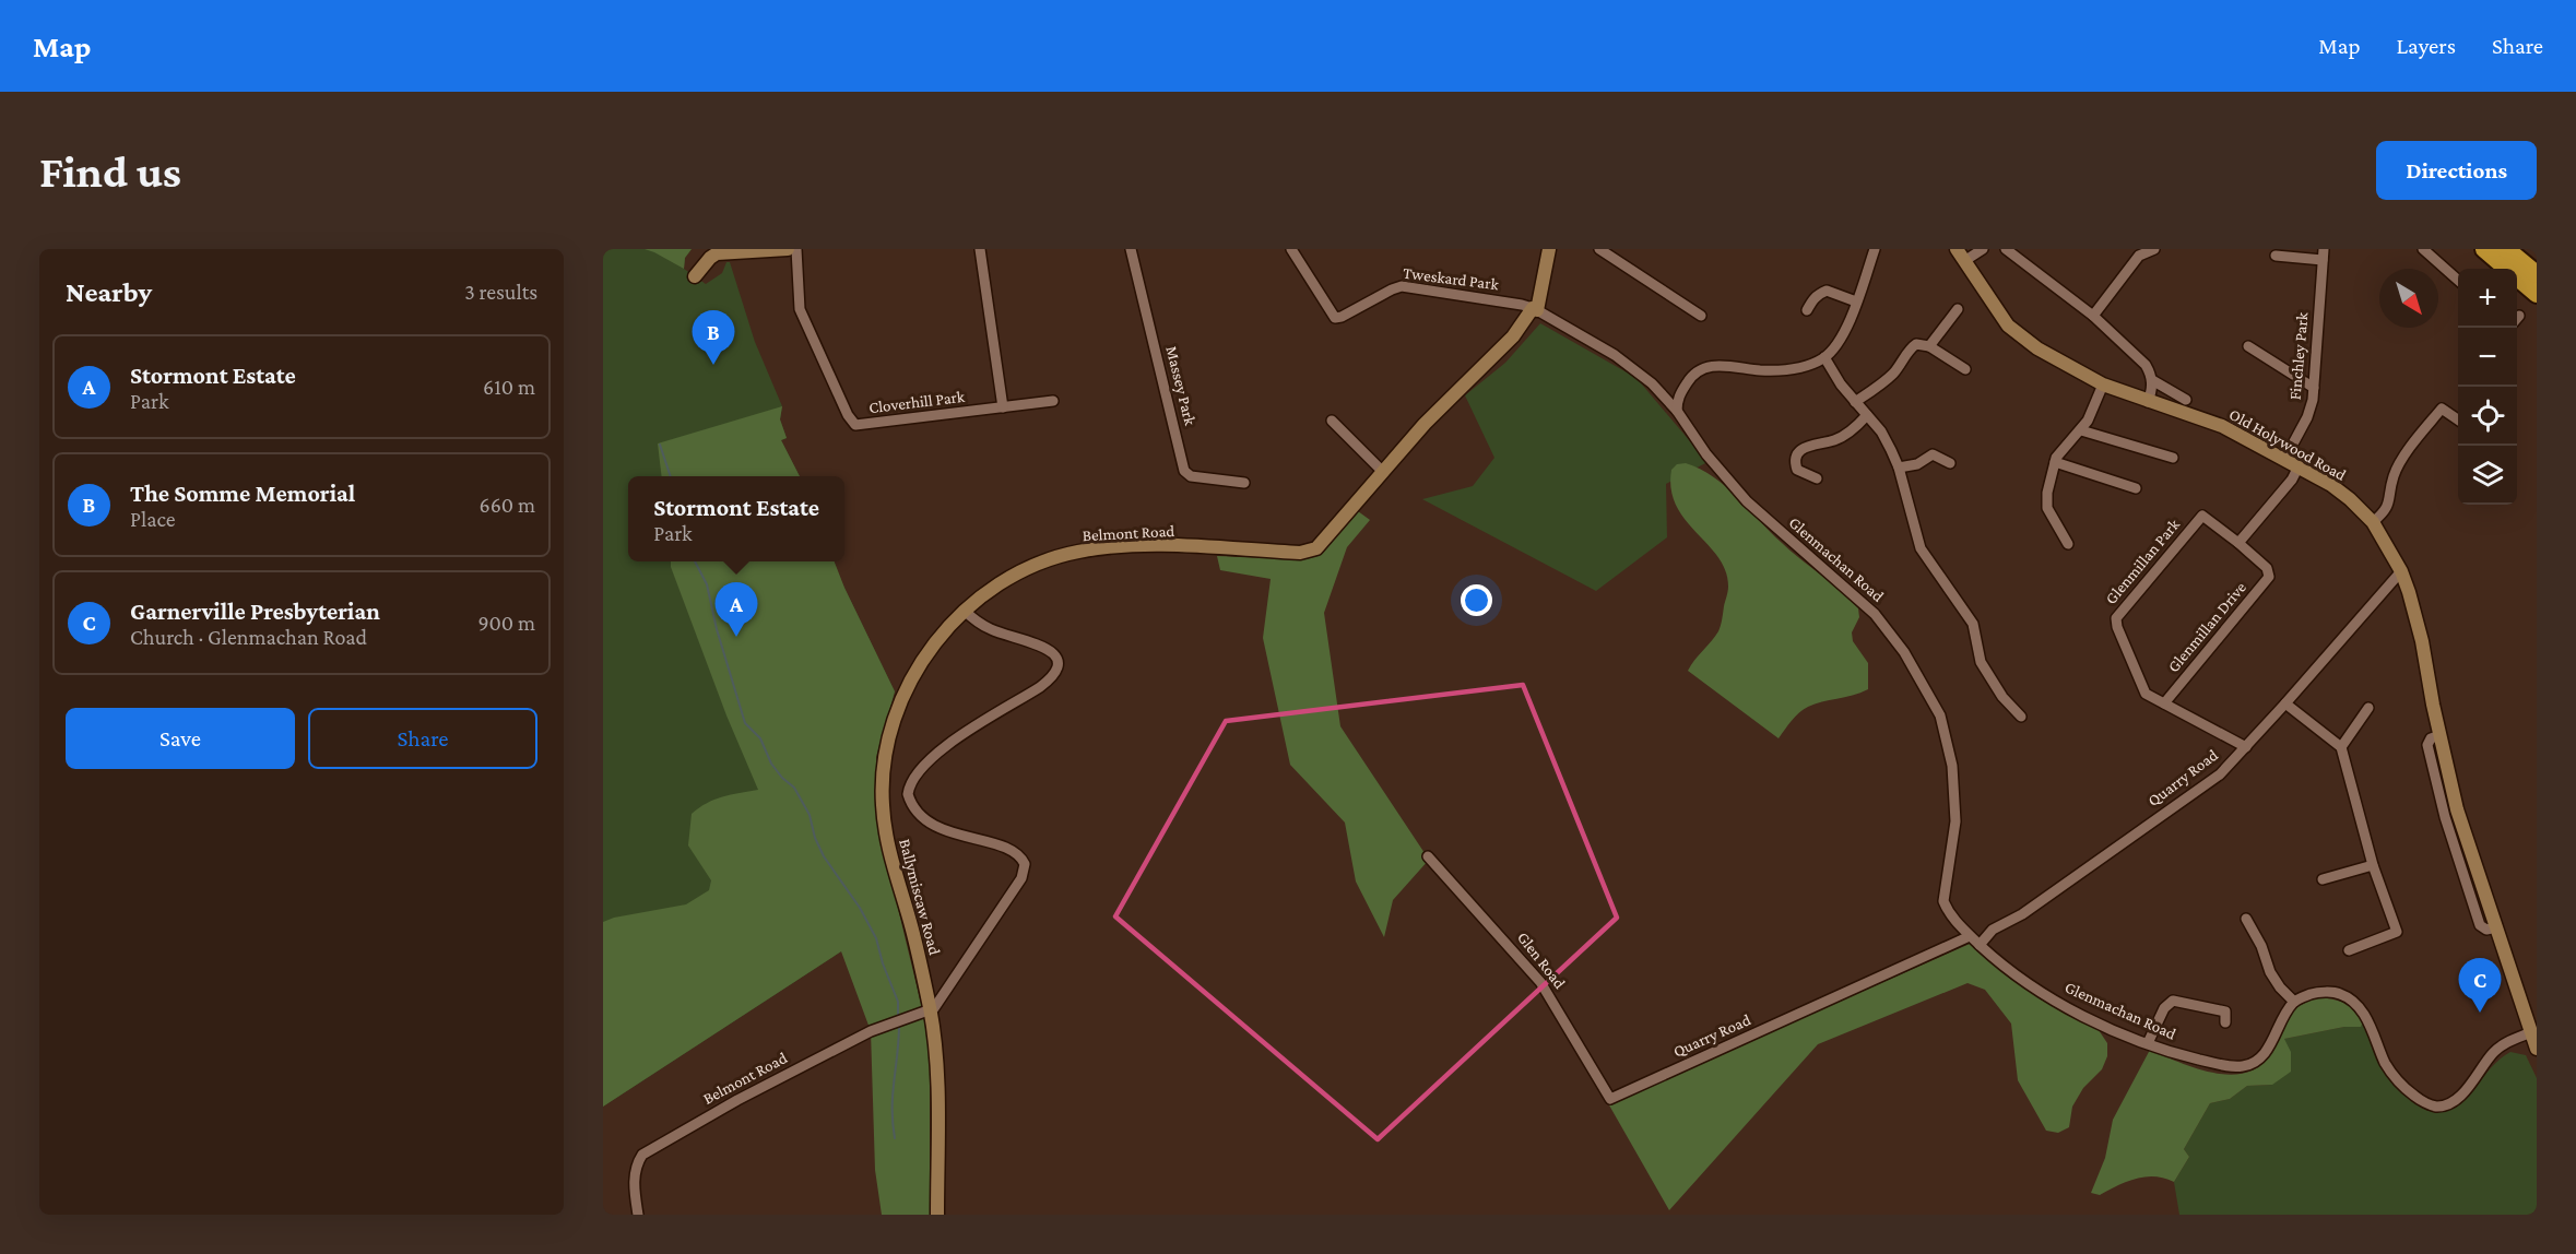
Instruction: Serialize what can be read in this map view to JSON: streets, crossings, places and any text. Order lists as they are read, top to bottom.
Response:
{
  "streets": {
    "main road": ["Old Holywood Road", "Belmont Road", "Ballymiscaw Road"],
    "street": [
      "Tweskard Park",
      "Finchley Park",
      "Massey Park",
      "Cloverhill Park",
      "Glenmachan Road",
      "Glenmillan Park",
      "Glenmillan Drive",
      "Quarry Road",
      "Glen Road"
    ]
  },
  "crossings": [
    ["Tweskard Park", "Belmont Road"],
    ["Tweskard Park", "Glenmachan Road"],
    ["Finchley Park", "Old Holywood Road"],
    ["Old Holywood Road", "Quarry Road"],
    ["Belmont Road", "Glenmachan Road"],
    ["Belmont Road", "Ballymiscaw Road"],
    ["Glenmachan Road", "Quarry Road"],
    ["Glenmillan Park", "Glenmillan Drive"],
    ["Glenmillan Park", "Quarry Road"],
    ["Quarry Road", "Glen Road"]
  ],
  "north": "bottom right",
  "page": {
    "header": "Map",
    "nav": ["Map", "Layers", "Share"],
    "buttons": [
      "Directions",
      ["Save", "Share"]
    ],
    "title": "Find us",
    "heading": ["Nearby", "3 results"],
    "map_buttons": ["+", "−"],
    "pins": ["B", "A", "C"],
    "list": [
      {
        "mark": "A",
        "name": "Stormont Estate",
        "note": "Park",
        "value": "610 m"
      },
      {
        "mark": "B",
        "name": "The Somme Memorial",
        "note": "Place",
        "value": "660 m"
      },
      {
        "mark": "C",
        "name": "Garnerville Presbyterian",
        "note": "Church · Glenmachan Road",
        "value": "900 m"
      }
    ],
    "popup": ["Stormont Estate", "Park"]
  }
}
